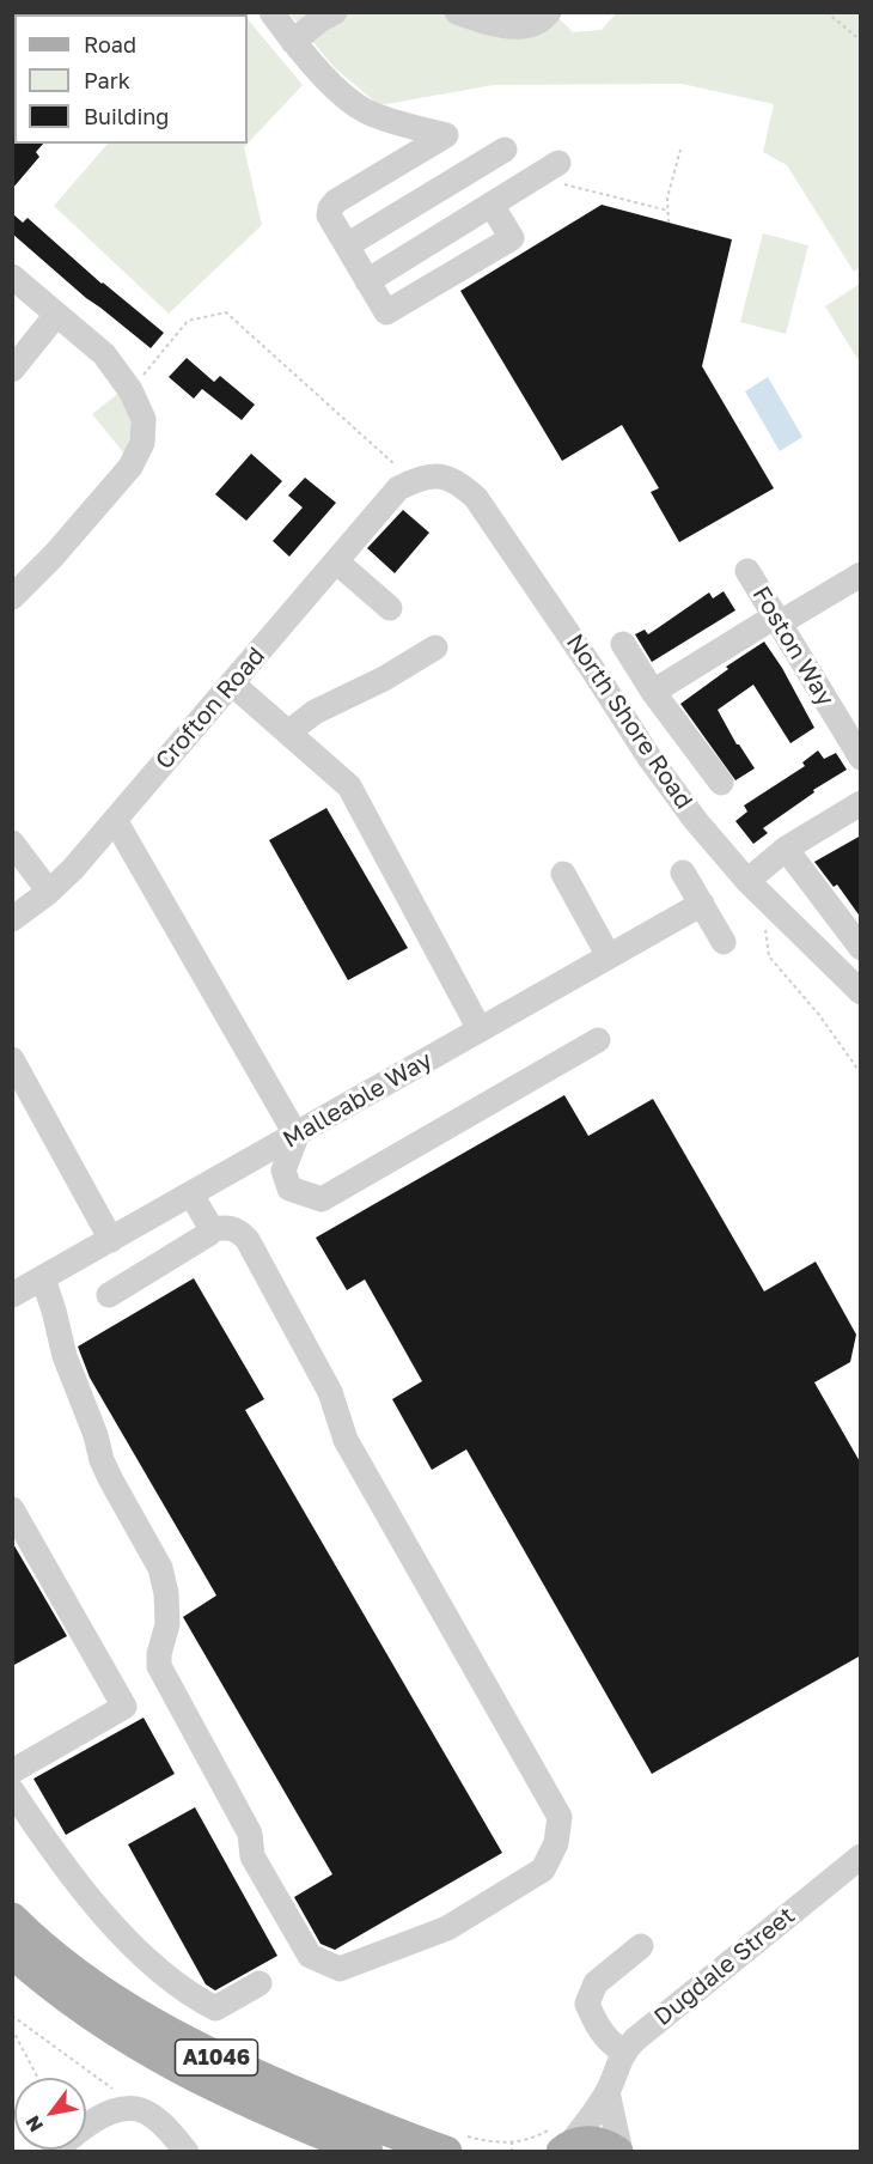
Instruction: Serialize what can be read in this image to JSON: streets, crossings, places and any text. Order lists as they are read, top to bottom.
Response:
{
  "streets": {
    "main road": ["A1046"],
    "street": [
      "Foston Way",
      "Crofton Road",
      "North Shore Road",
      "Malleable Way",
      "Dugdale Street"
    ]
  },
  "crossings": [
    ["Crofton Road", "North Shore Road"]
  ],
  "legend": ["Road", "Park", "Building"],
  "north": "bottom left"
}
